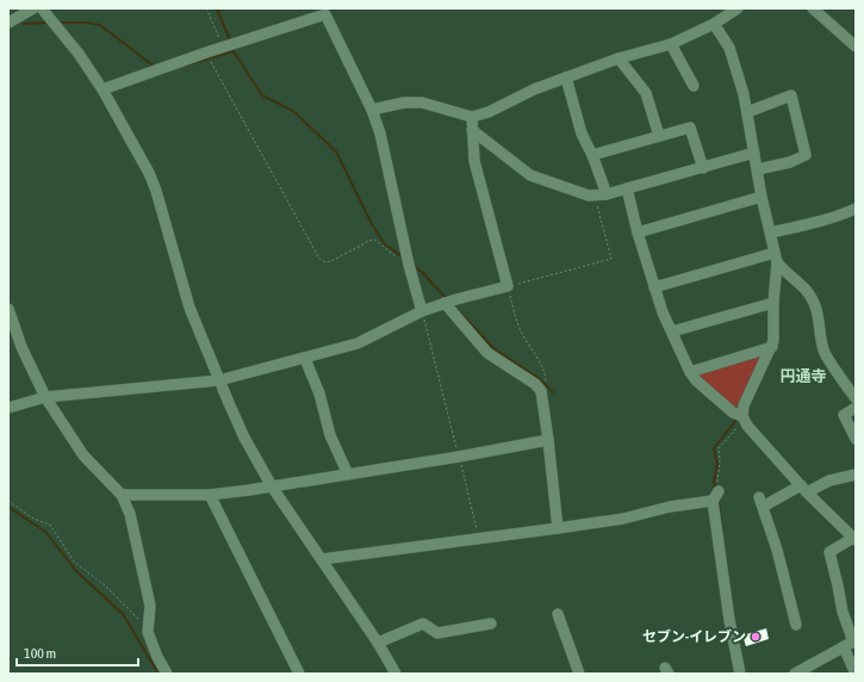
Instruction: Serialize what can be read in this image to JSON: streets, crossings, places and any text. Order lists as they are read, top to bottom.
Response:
{
  "districts": ["円通寺"],
  "places": ["セブン-イレブン"],
  "scale_bar": "100 m"
}
